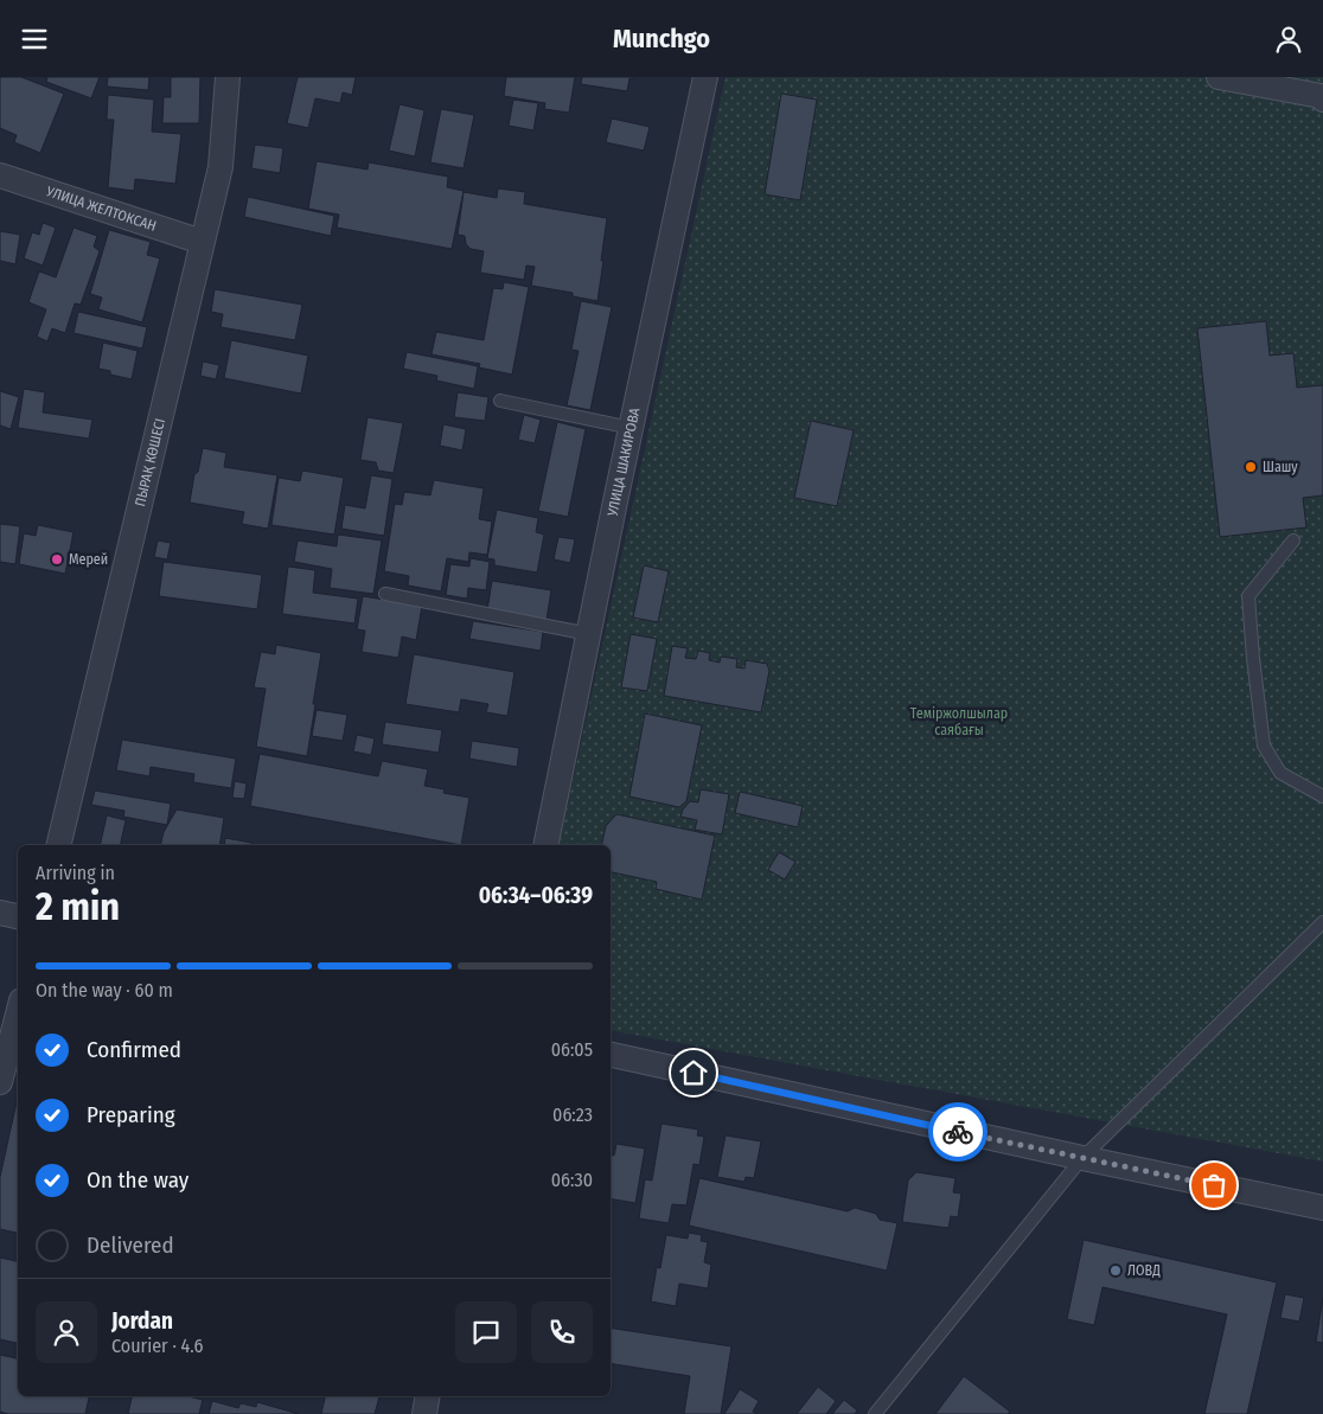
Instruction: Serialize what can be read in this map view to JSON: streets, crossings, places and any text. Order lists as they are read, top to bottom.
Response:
{
  "streets": {
    "street": ["УЛИЦА ЖЕЛТОКСАН", "УЛИЦА ШАКИРОВА", "ПЫРАҚ КӨШЕСІ"]
  },
  "crossings": [
    ["УЛИЦА ЖЕЛТОКСАН", "ПЫРАҚ КӨШЕСІ"]
  ],
  "parks": ["Теміржолшылар саябағы"],
  "places": ["Шашу", "Мерей", "ЛОВД"],
  "page": {
    "header": "Munchgo",
    "heading": ["2 min", "Arriving in", "06:34–06:39"],
    "panel": ["Jordan", "Courier · 4.6"],
    "bar": "On the way · 60 m",
    "list": [
      ["Confirmed", "06:05"],
      ["Preparing", "06:23"],
      ["On the way", "06:30"],
      "Delivered"
    ]
  }
}
